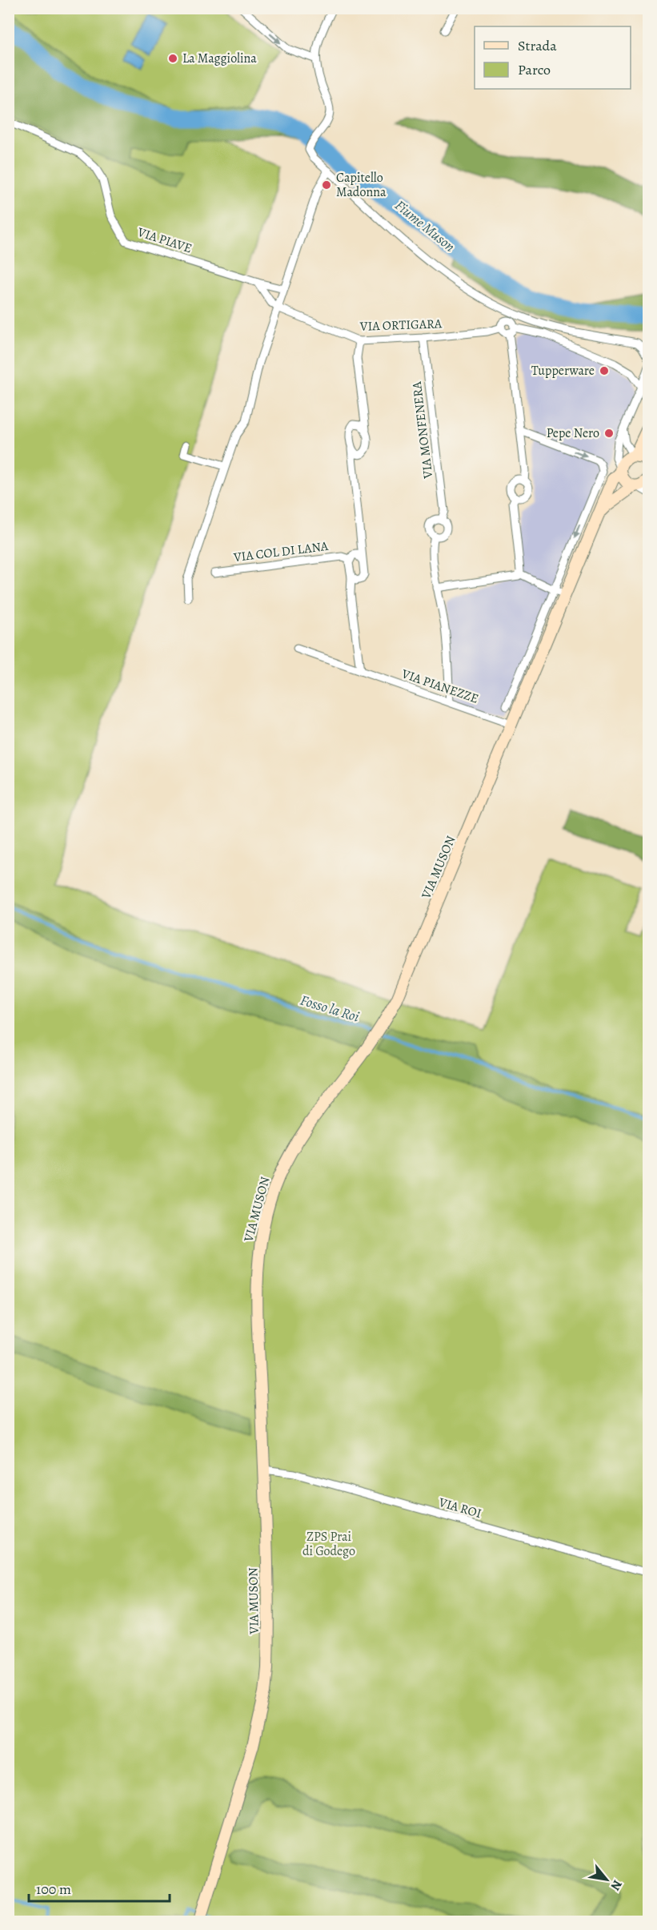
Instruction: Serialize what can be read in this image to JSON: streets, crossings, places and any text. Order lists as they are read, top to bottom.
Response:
{
  "streets": {
    "main road": ["VIA MUSON"],
    "street": [
      "VIA PIAVE",
      "VIA ORTIGARA",
      "VIA MONFENERA",
      "VIA COL DI LANA",
      "VIA PIANEZZE",
      "VIA ROI"
    ]
  },
  "crossings": [
    ["VIA ORTIGARA", "VIA MONFENERA"],
    ["VIA PIANEZZE", "VIA MUSON"],
    ["VIA MUSON", "VIA ROI"]
  ],
  "water": ["Fiume Muson", "Fosso la Roi"],
  "parks": ["ZPS Prai di Godego"],
  "places": [
    "La Maggiolina",
    "Capitello Madonna",
    "Tupperware",
    "Pepe Nero"
  ],
  "legend": ["Strada", "Parco"],
  "scale_bar": "100 m",
  "north": "bottom right"
}
